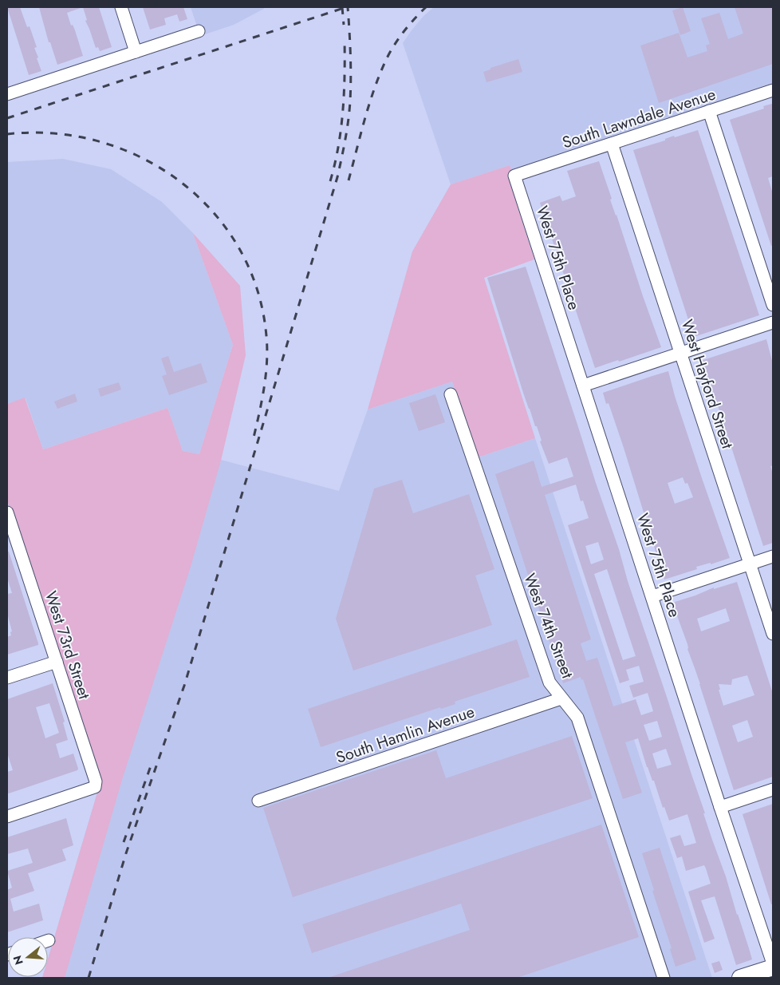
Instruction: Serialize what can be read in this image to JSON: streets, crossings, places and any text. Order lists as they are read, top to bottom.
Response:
{
  "streets": {
    "street": [
      "South Lawndale Avenue",
      "West 75th Place",
      "West Hayford Street",
      "West 74th Street",
      "West 73rd Street",
      "South Hamlin Avenue"
    ]
  },
  "crossings": [
    ["South Lawndale Avenue", "West 75th Place"],
    ["South Lawndale Avenue", "West Hayford Street"],
    ["West 74th Street", "South Hamlin Avenue"]
  ],
  "north": "left"
}
